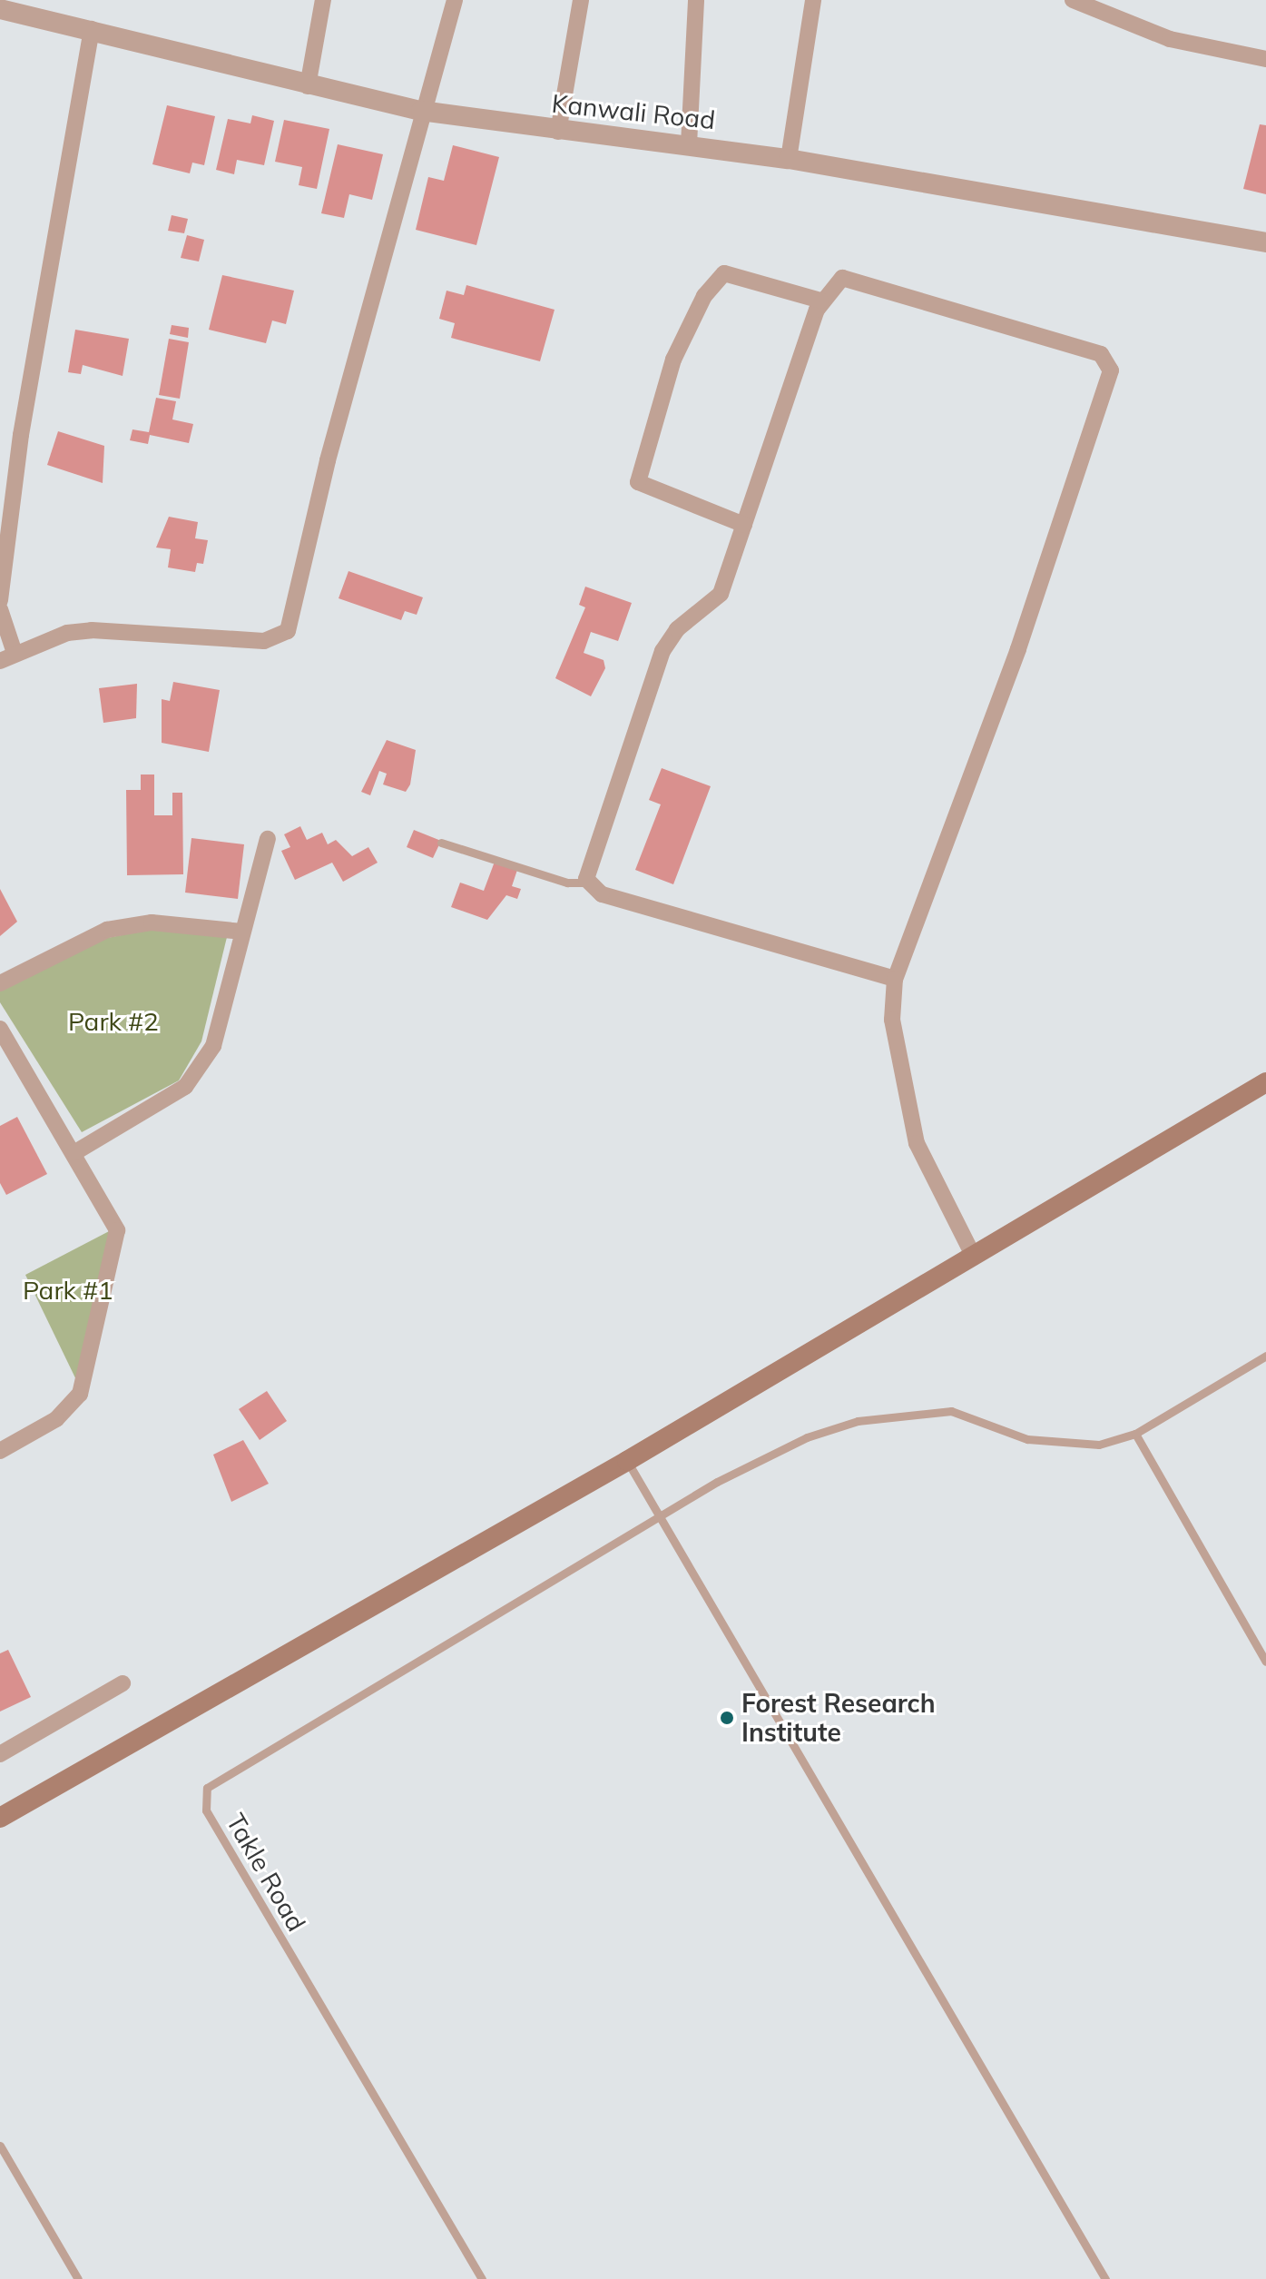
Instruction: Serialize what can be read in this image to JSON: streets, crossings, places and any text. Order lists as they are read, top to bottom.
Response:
{
  "streets": {
    "street": ["Kanwali Road"],
    "lane": ["Takle Road"]
  },
  "parks": ["Park #2", "Park #1"],
  "places": ["Forest Research Institute"]
}
